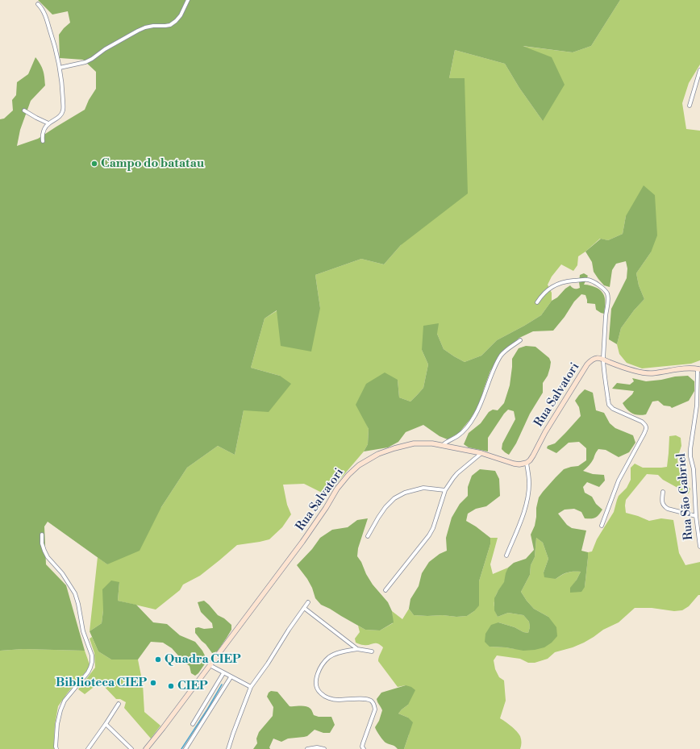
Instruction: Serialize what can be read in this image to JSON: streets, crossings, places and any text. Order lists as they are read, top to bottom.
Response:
{
  "streets": {
    "street": ["Rua Salvatori", "Rua São Gabriel"]
  },
  "places": [
    "Campo do batatau",
    "Quadra CIEP",
    "Biblioteca CIEP",
    "CIEP"
  ]
}
